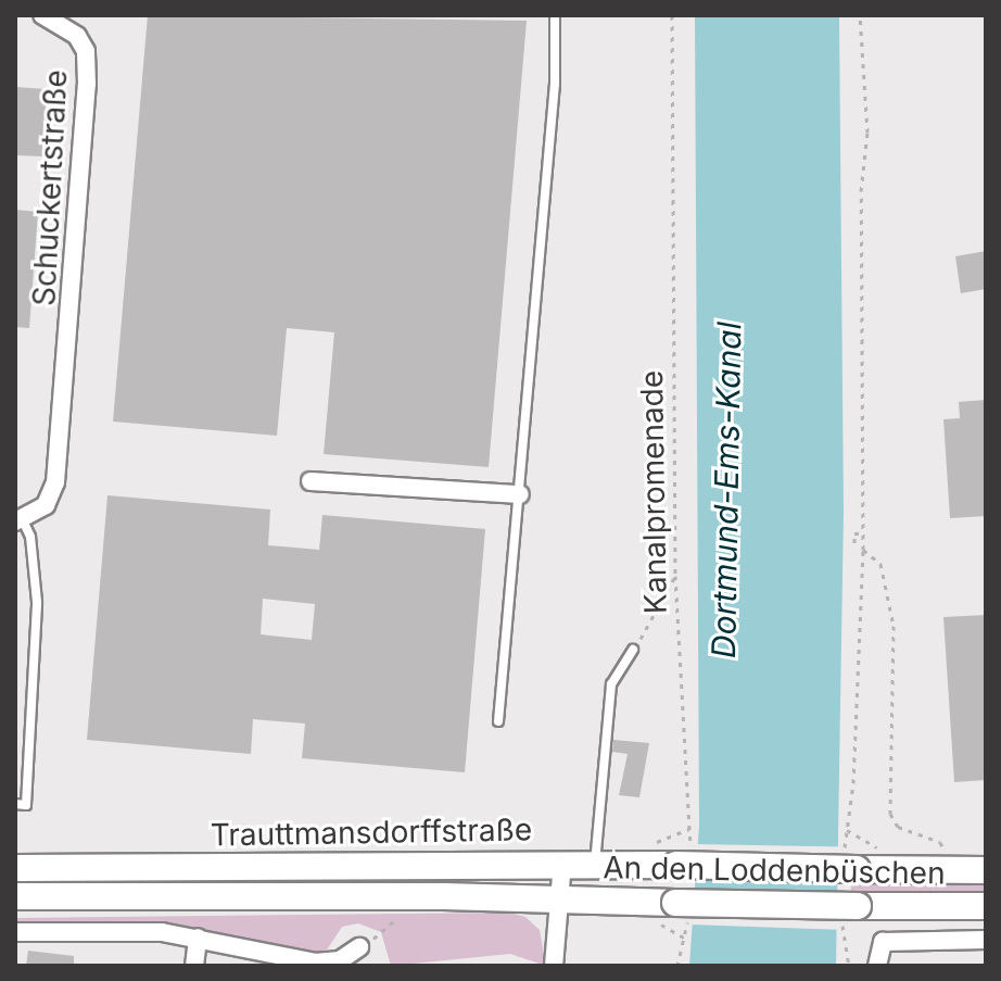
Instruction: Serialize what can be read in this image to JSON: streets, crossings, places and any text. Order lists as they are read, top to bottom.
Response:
{
  "streets": {
    "main road": ["Trauttmansdorffstraße", "An den Loddenbüschen"],
    "street": ["Schuckertstraße"],
    "path": ["Kanalpromenade"]
  },
  "crossings": [
    ["Kanalpromenade", "An den Loddenbüschen"],
    ["Trauttmansdorffstraße", "An den Loddenbüschen"]
  ],
  "water": ["Dortmund-Ems-Kanal"]
}
